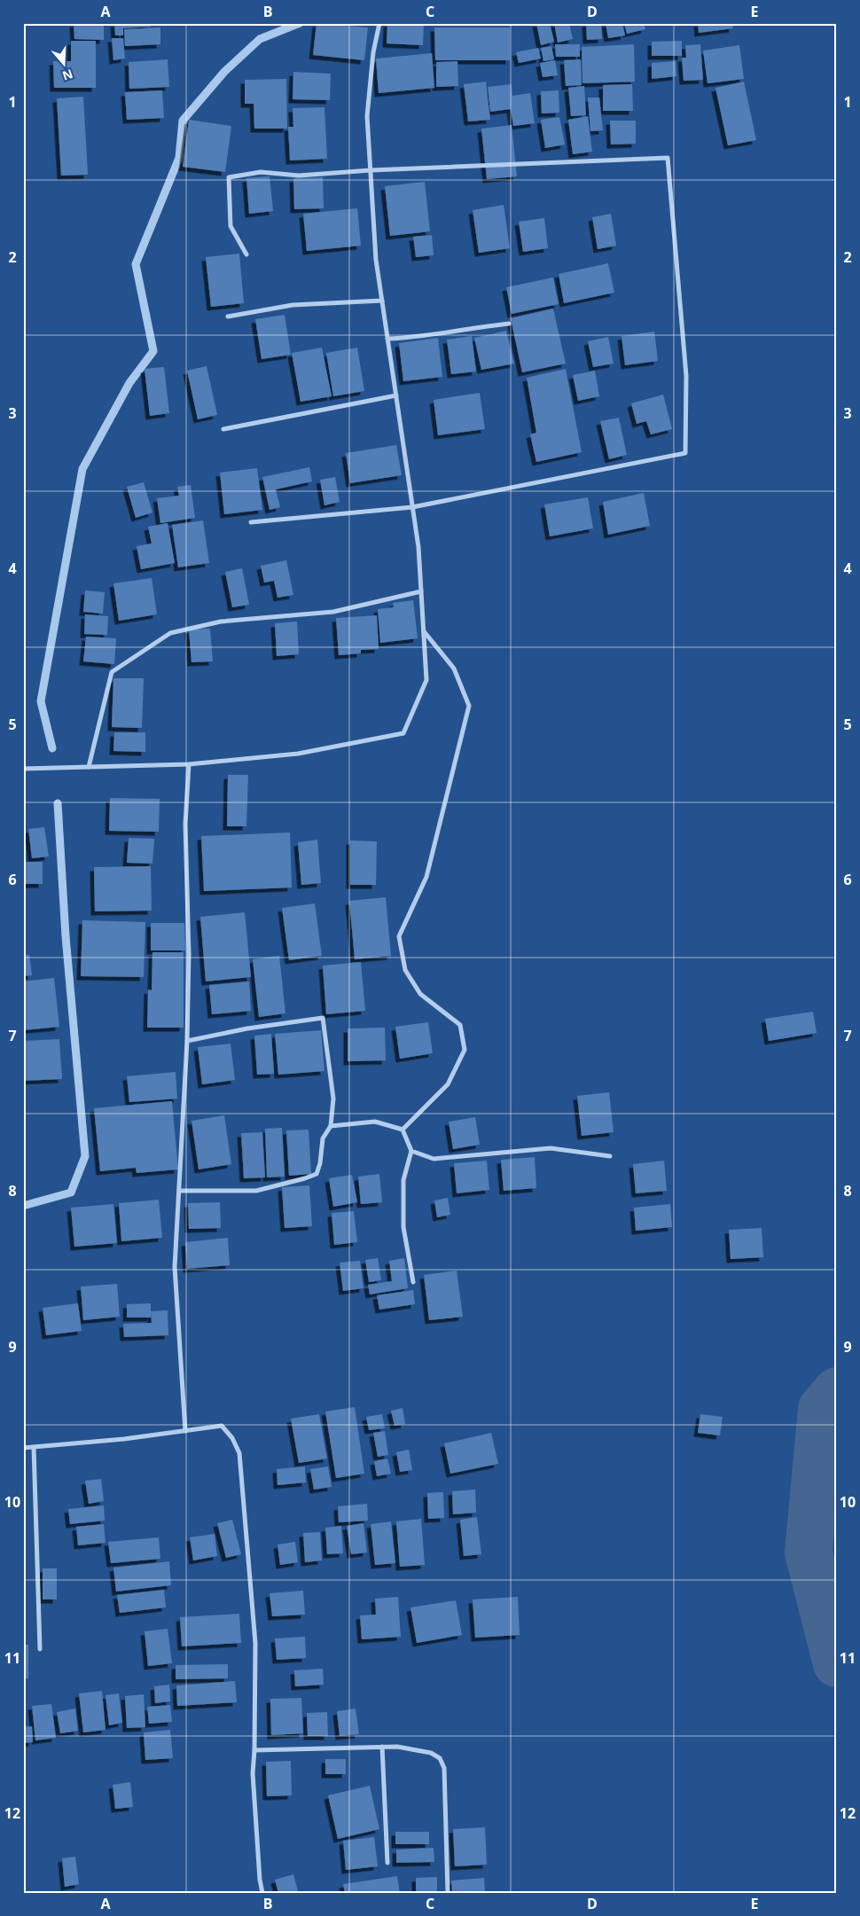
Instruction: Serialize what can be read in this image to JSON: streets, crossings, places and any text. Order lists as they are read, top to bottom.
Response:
{
  "north": "bottom",
  "grid": {
    "columns": [
      "A",
      "B",
      "C",
      "D",
      "E"
    ],
    "rows": [
      "1",
      "2",
      "3",
      "4",
      "5",
      "6",
      "7",
      "8",
      "9",
      "10",
      "11",
      "12"
    ]
  }
}
